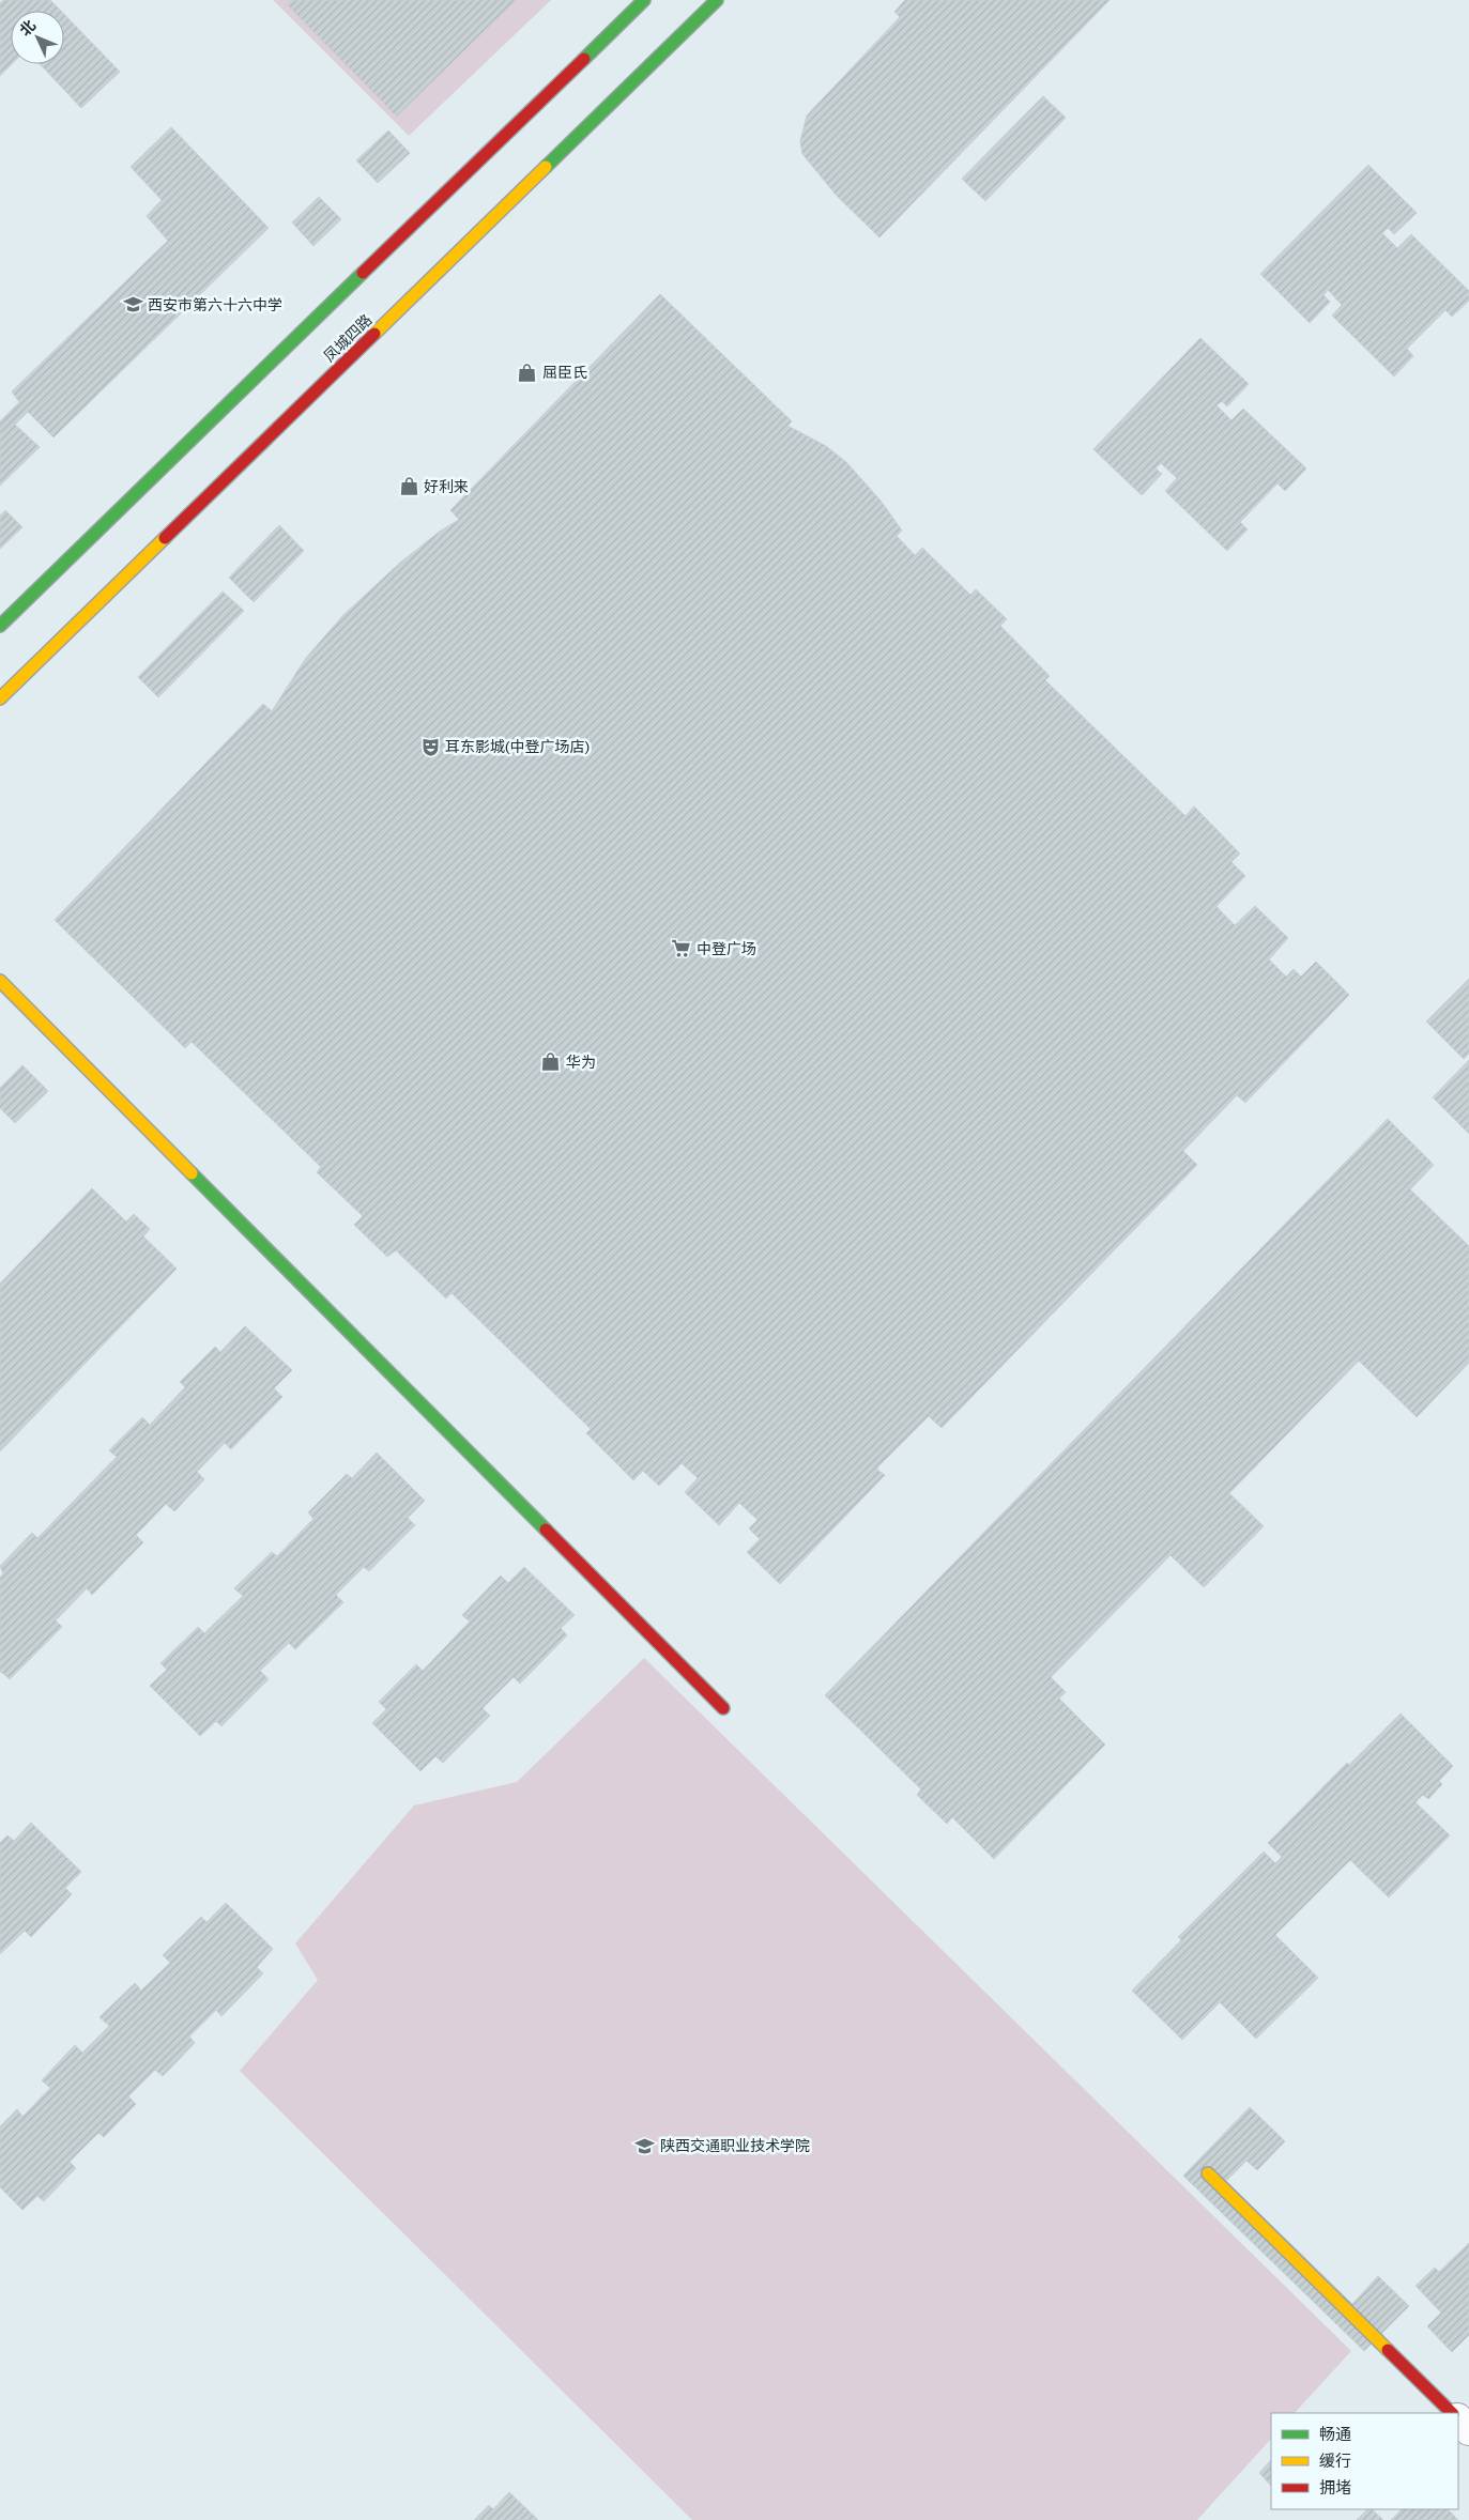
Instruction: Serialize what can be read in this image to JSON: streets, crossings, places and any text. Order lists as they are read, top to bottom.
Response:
{
  "streets": {
    "street": ["凤城四路"]
  },
  "places": {
    "school or university": ["西安市第六十六中学", "陕西交通职业技术学院"],
    "shop": ["屈臣氏", "好利来", "华为"],
    "theatre": ["耳东影城(中登广场店)"],
    "supermarket": ["中登广场"]
  },
  "legend": ["畅通", "缓行", "拥堵"],
  "north": "top left"
}
